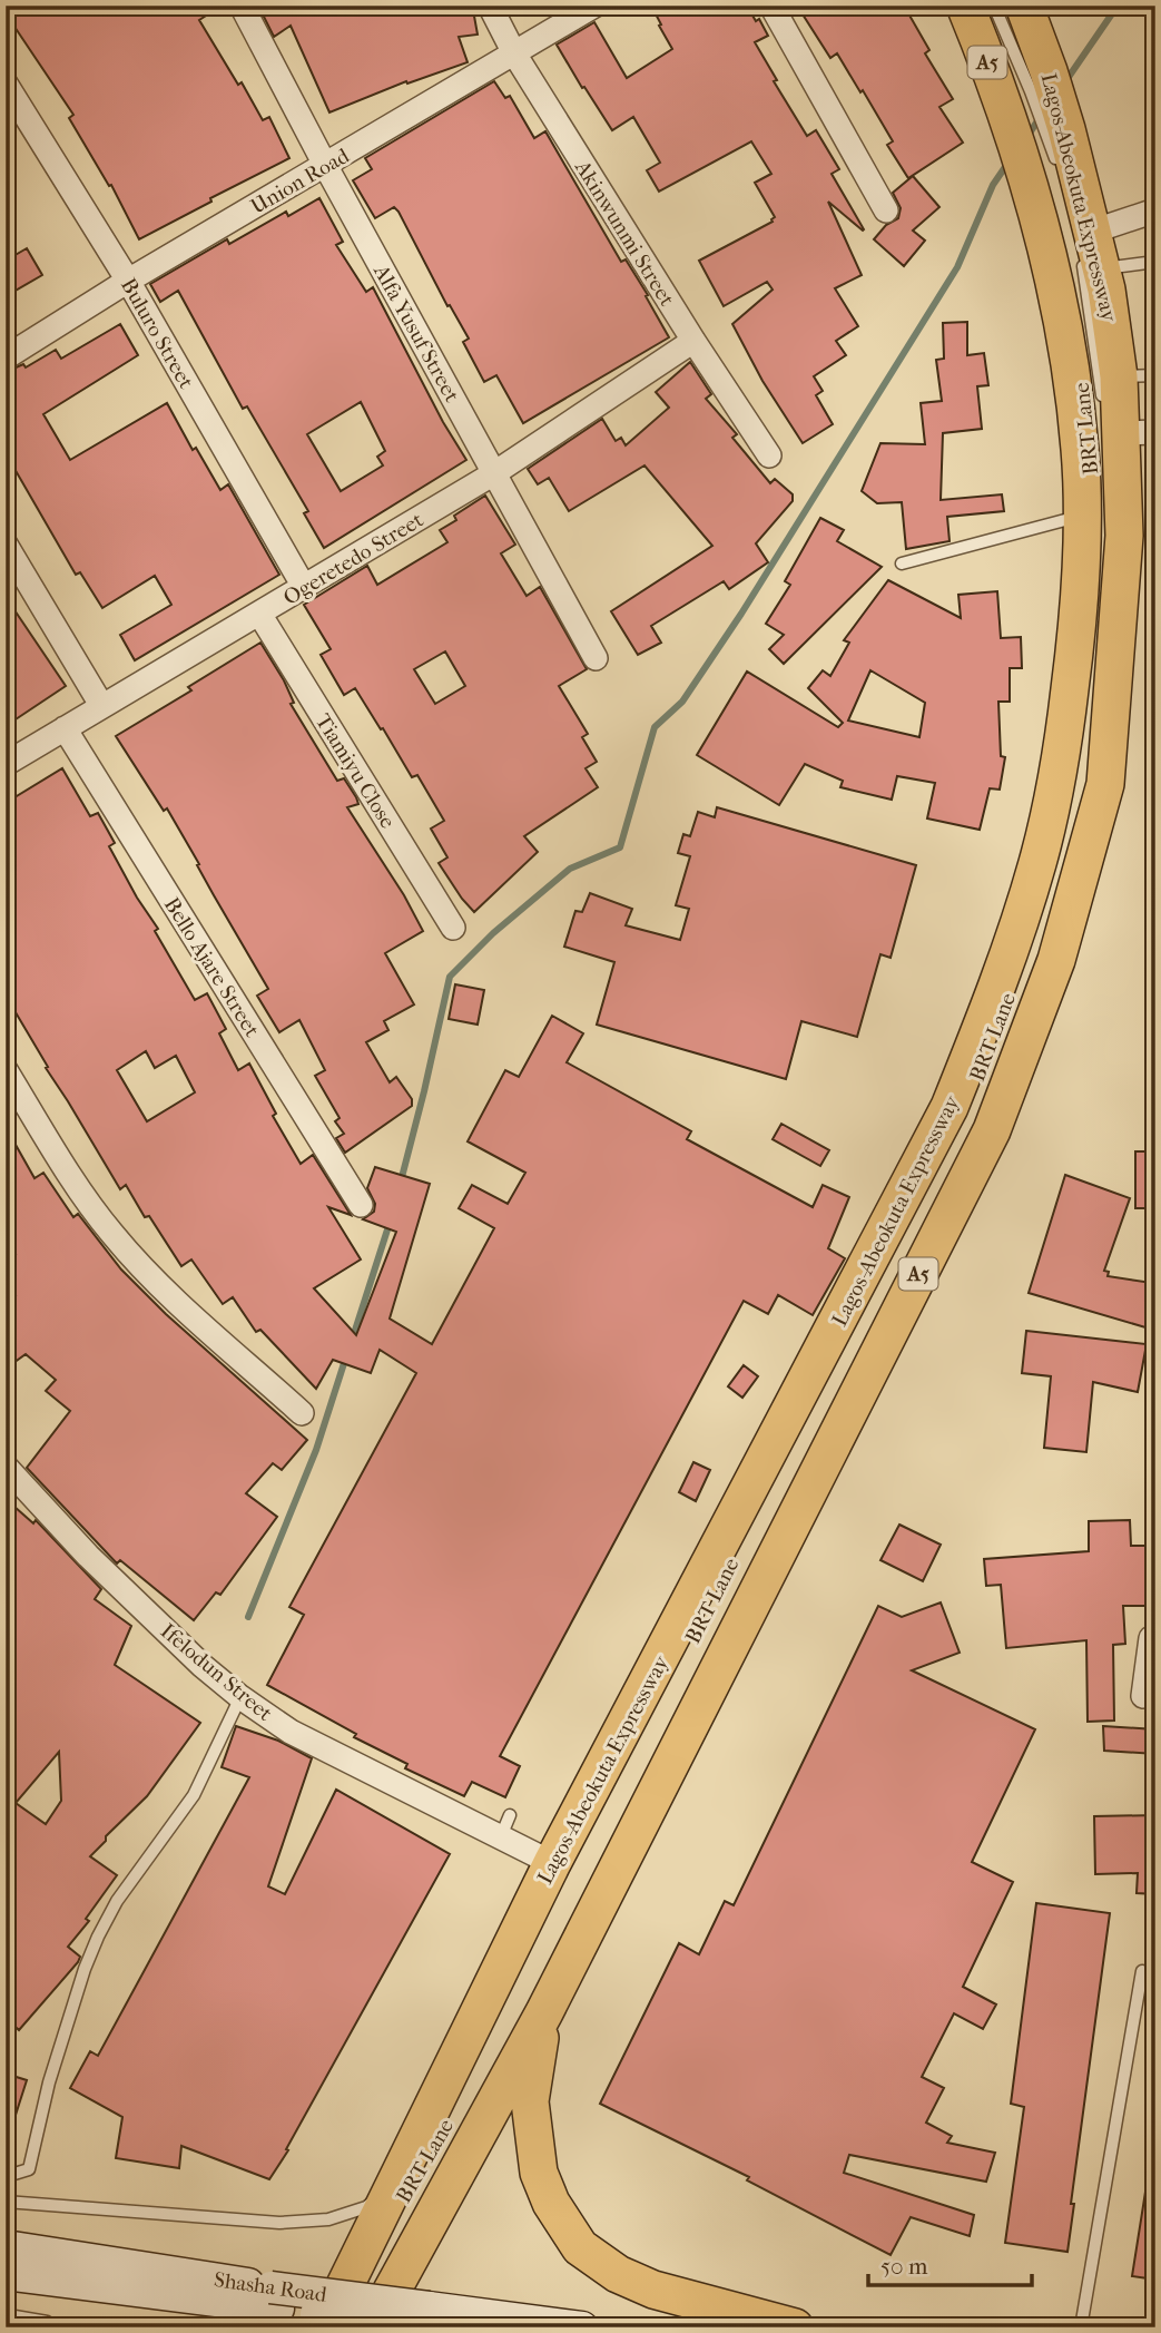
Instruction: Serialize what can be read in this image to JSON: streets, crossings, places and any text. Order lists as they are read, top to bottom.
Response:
{
  "streets": {
    "highway": ["A5", "Lagos-Abeokuta Expressway"],
    "main road": ["Shasha Road"],
    "street": [
      "Union Road",
      "Akinwunmi Street",
      "Buluro Street",
      "Alfa Yusuf Street",
      "Ogeretedo Street",
      "Tiamiyu Close",
      "Bello Ajare Street",
      "Ifelodun Street"
    ],
    "lane": ["BRT Lane"]
  },
  "crossings": [
    ["Union Road", "Akinwunmi Street"],
    ["Union Road", "Buluro Street"],
    ["Union Road", "Alfa Yusuf Street"],
    ["Lagos-Abeokuta Expressway", "BRT Lane"],
    ["Lagos-Abeokuta Expressway", "Ifelodun Street"],
    ["Akinwunmi Street", "Ogeretedo Street"],
    ["Buluro Street", "Ogeretedo Street"],
    ["Alfa Yusuf Street", "Ogeretedo Street"],
    ["Ogeretedo Street", "Tiamiyu Close"],
    ["Ogeretedo Street", "Bello Ajare Street"]
  ],
  "scale_bar": "50 m"
}
